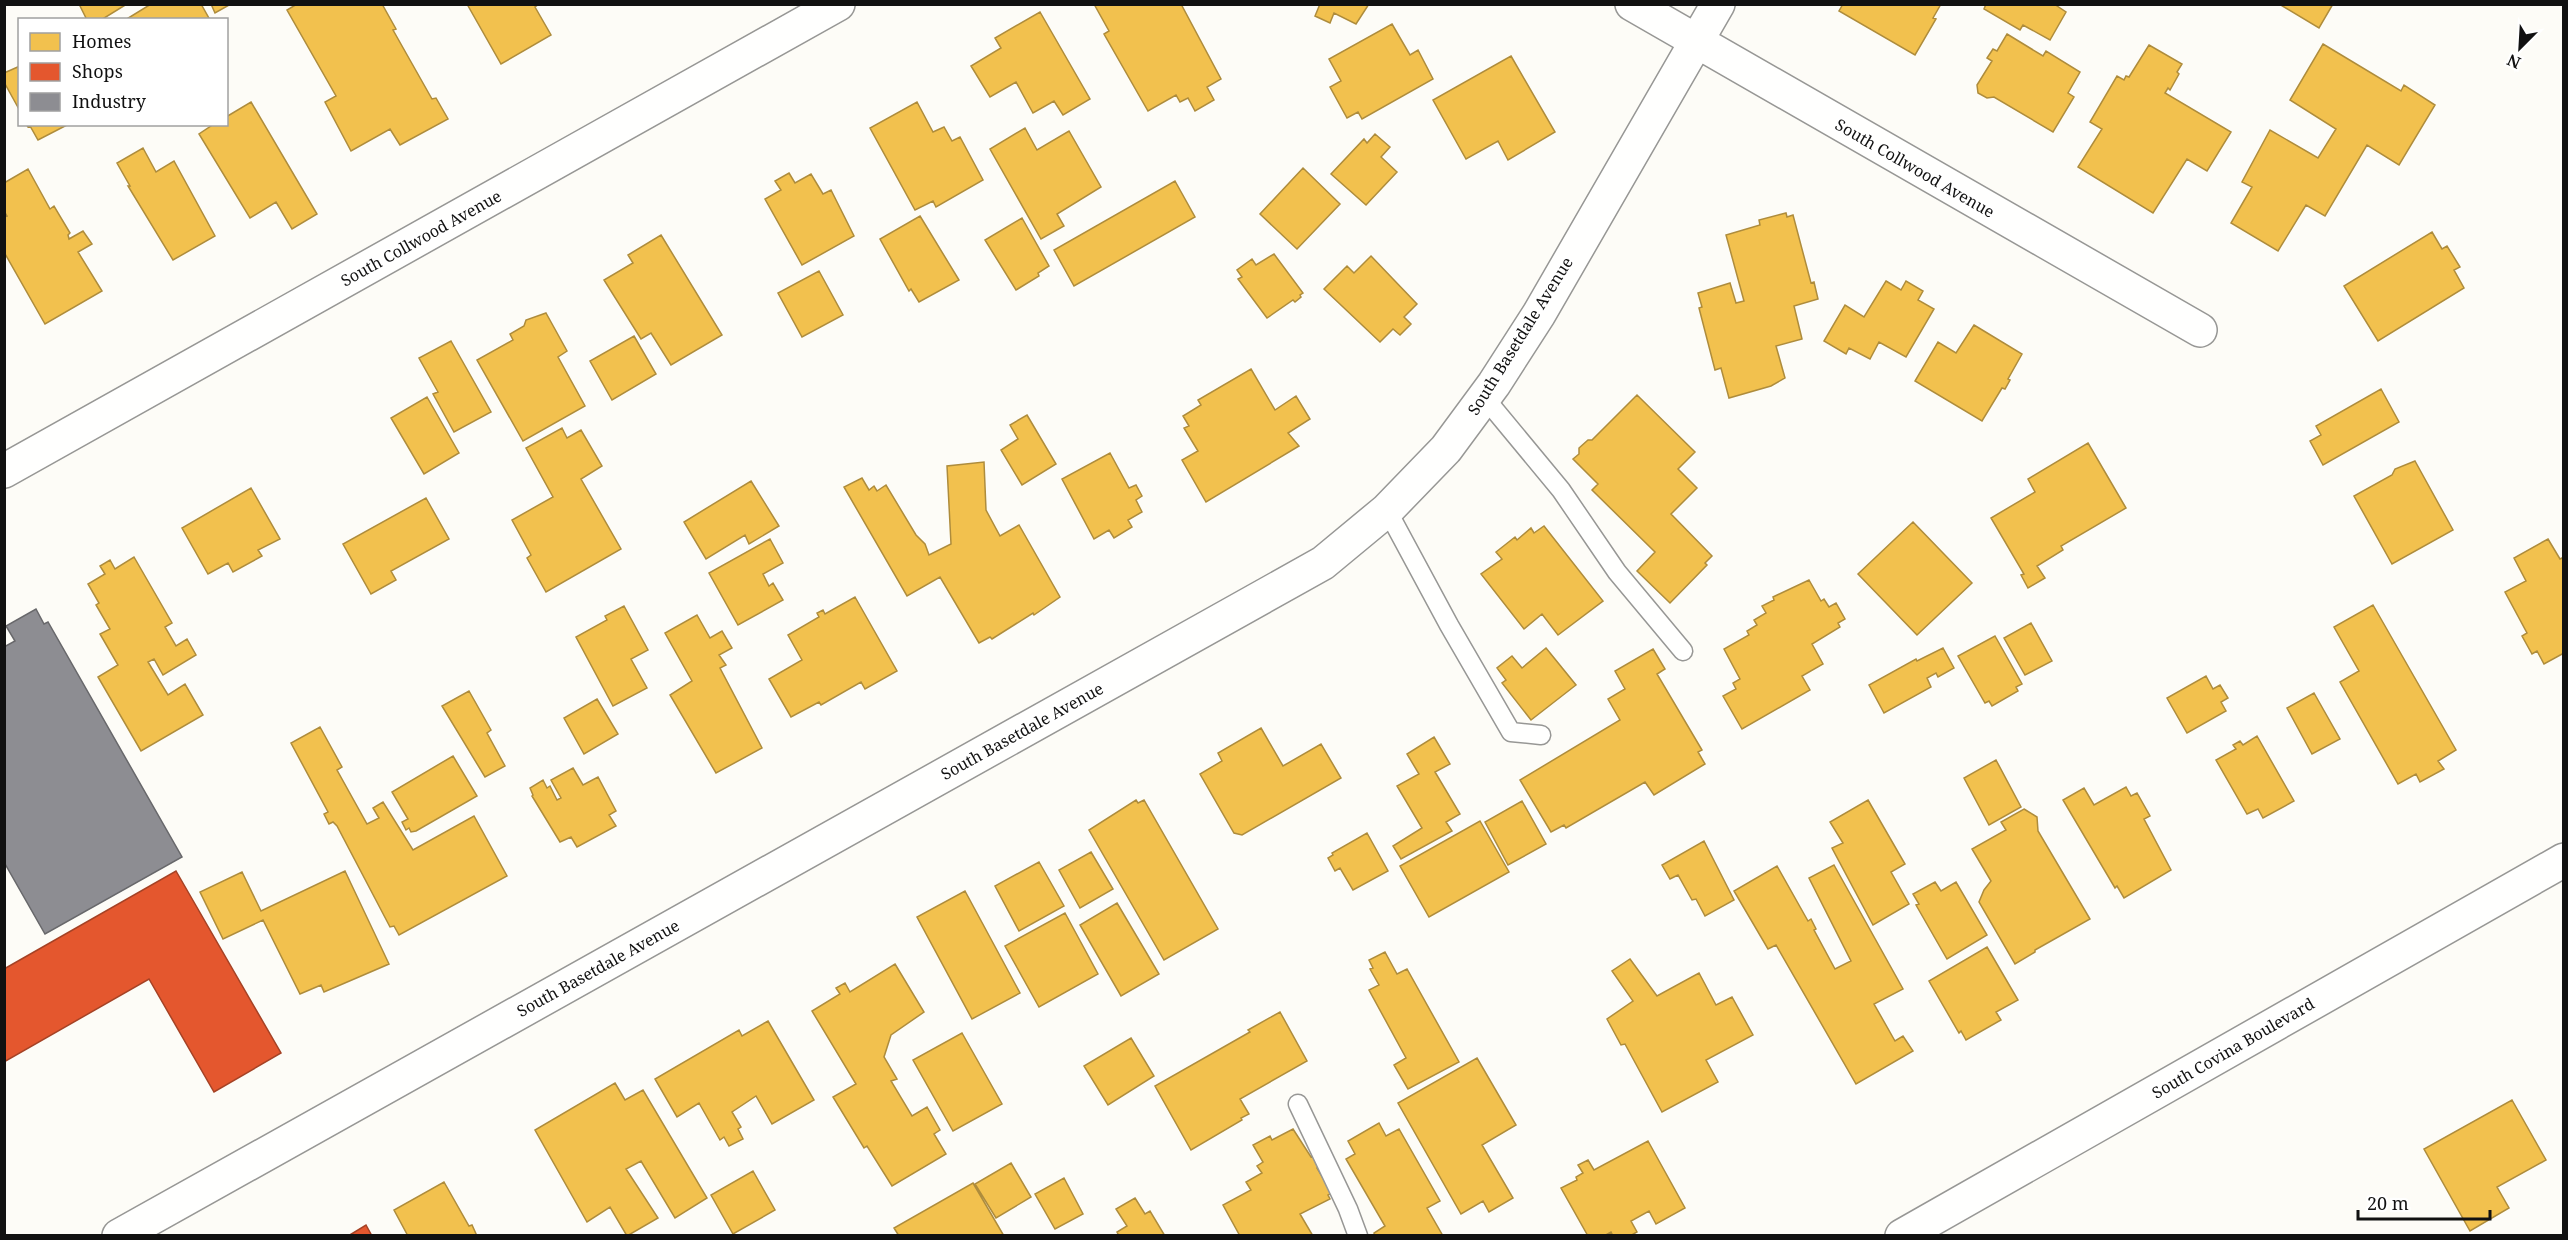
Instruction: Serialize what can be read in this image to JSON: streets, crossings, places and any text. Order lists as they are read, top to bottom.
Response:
{
  "streets": {
    "street": ["South Collwood Avenue", "South Basetdale Avenue", "South Covina Boulevard"]
  },
  "crossings": [
    ["South Collwood Avenue", "South Basetdale Avenue"]
  ],
  "legend": ["Homes", "Shops", "Industry"],
  "scale_bar": "20 m",
  "north": "bottom left"
}
